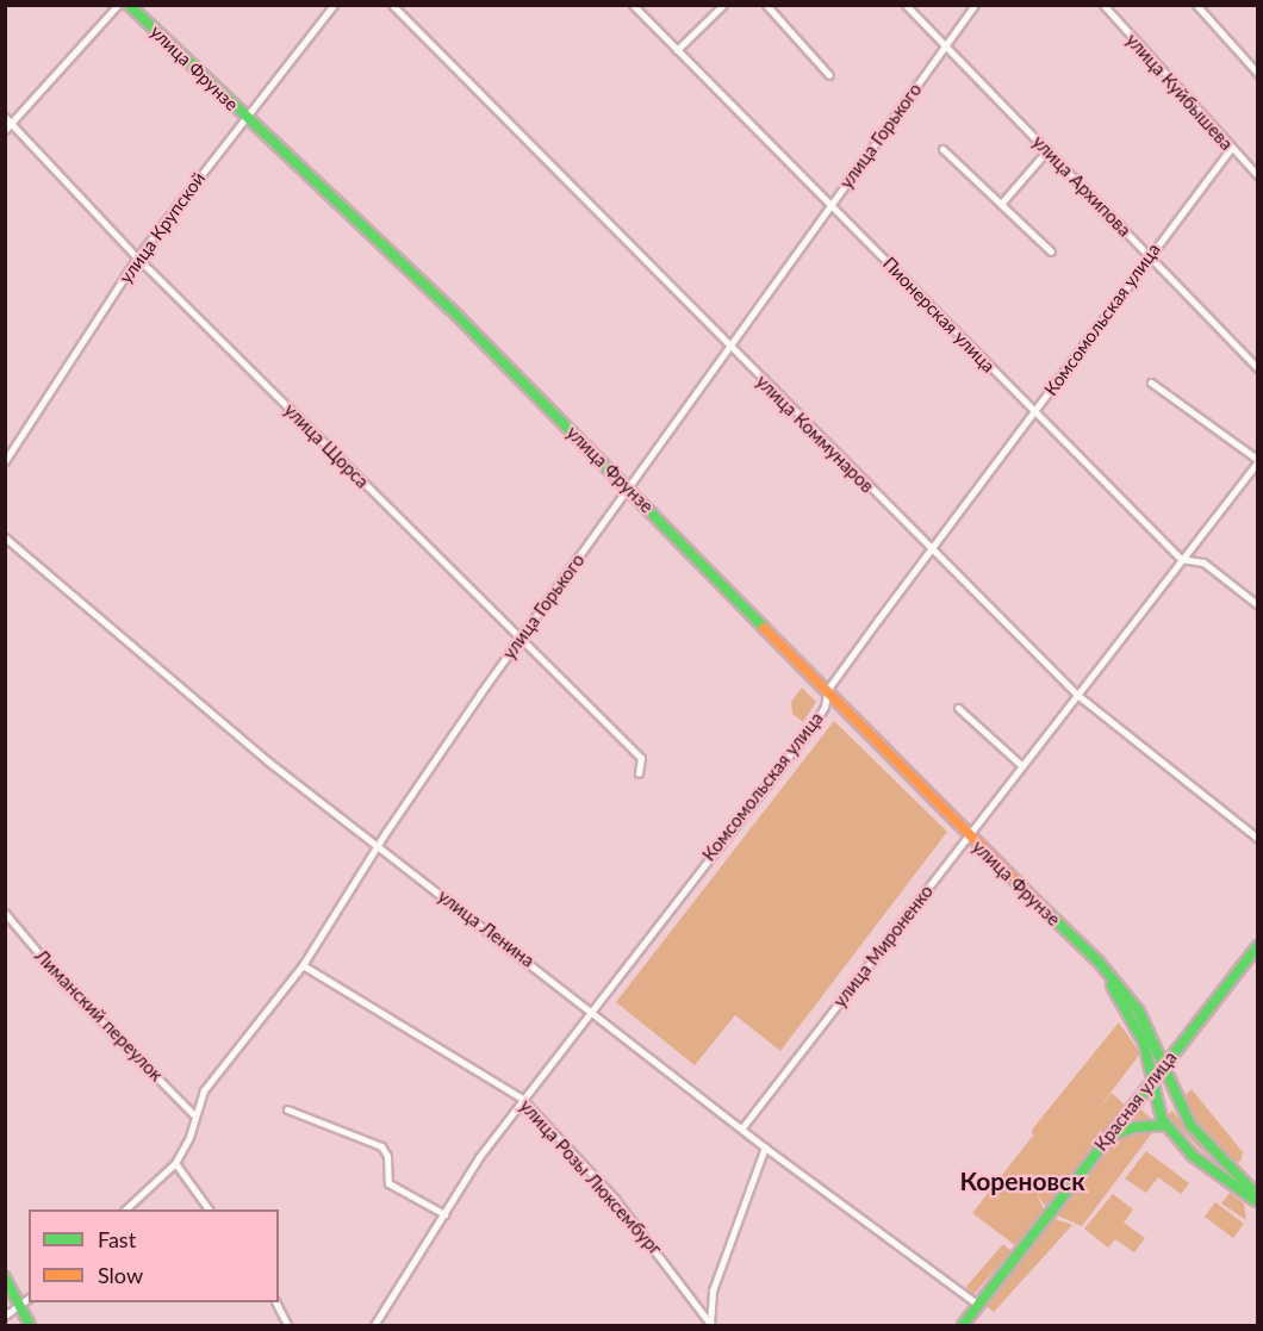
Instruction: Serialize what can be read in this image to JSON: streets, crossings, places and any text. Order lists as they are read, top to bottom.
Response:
{
  "streets": {
    "main road": ["улица Фрунзе", "Красная улица"],
    "street": [
      "улица Куйбышева",
      "улица Горького",
      "улица Архипова",
      "улица Крупской",
      "Пионерская улица",
      "Комсомольская улица",
      "улица Коммунаров",
      "улица Щорса",
      "улица Ленина",
      "улица Мироненко",
      "Лиманский переулок",
      "улица Розы Люксембург"
    ]
  },
  "crossings": [
    ["улица Фрунзе", "улица Горького"],
    ["улица Фрунзе", "улица Крупской"],
    ["улица Фрунзе", "Комсомольская улица"],
    ["улица Фрунзе", "улица Мироненко"],
    ["улица Фрунзе", "Красная улица"],
    ["улица Куйбышева", "Комсомольская улица"],
    ["улица Горького", "улица Архипова"],
    ["улица Горького", "Пионерская улица"],
    ["улица Горького", "улица Коммунаров"],
    ["улица Горького", "улица Щорса"],
    ["улица Горького", "улица Ленина"],
    ["улица Горького", "Лиманский переулок"],
    ["улица Горького", "улица Розы Люксембург"],
    ["улица Архипова", "Комсомольская улица"],
    ["улица Крупской", "улица Щорса"],
    ["Пионерская улица", "Комсомольская улица"],
    ["Пионерская улица", "улица Мироненко"],
    ["Комсомольская улица", "улица Коммунаров"],
    ["Комсомольская улица", "улица Ленина"],
    ["Комсомольская улица", "улица Розы Люксембург"],
    ["улица Коммунаров", "улица Мироненко"],
    ["улица Ленина", "улица Мироненко"],
    ["улица Ленина", "Красная улица"]
  ],
  "districts": ["Кореновск"],
  "legend": ["Fast", "Slow"]
}
